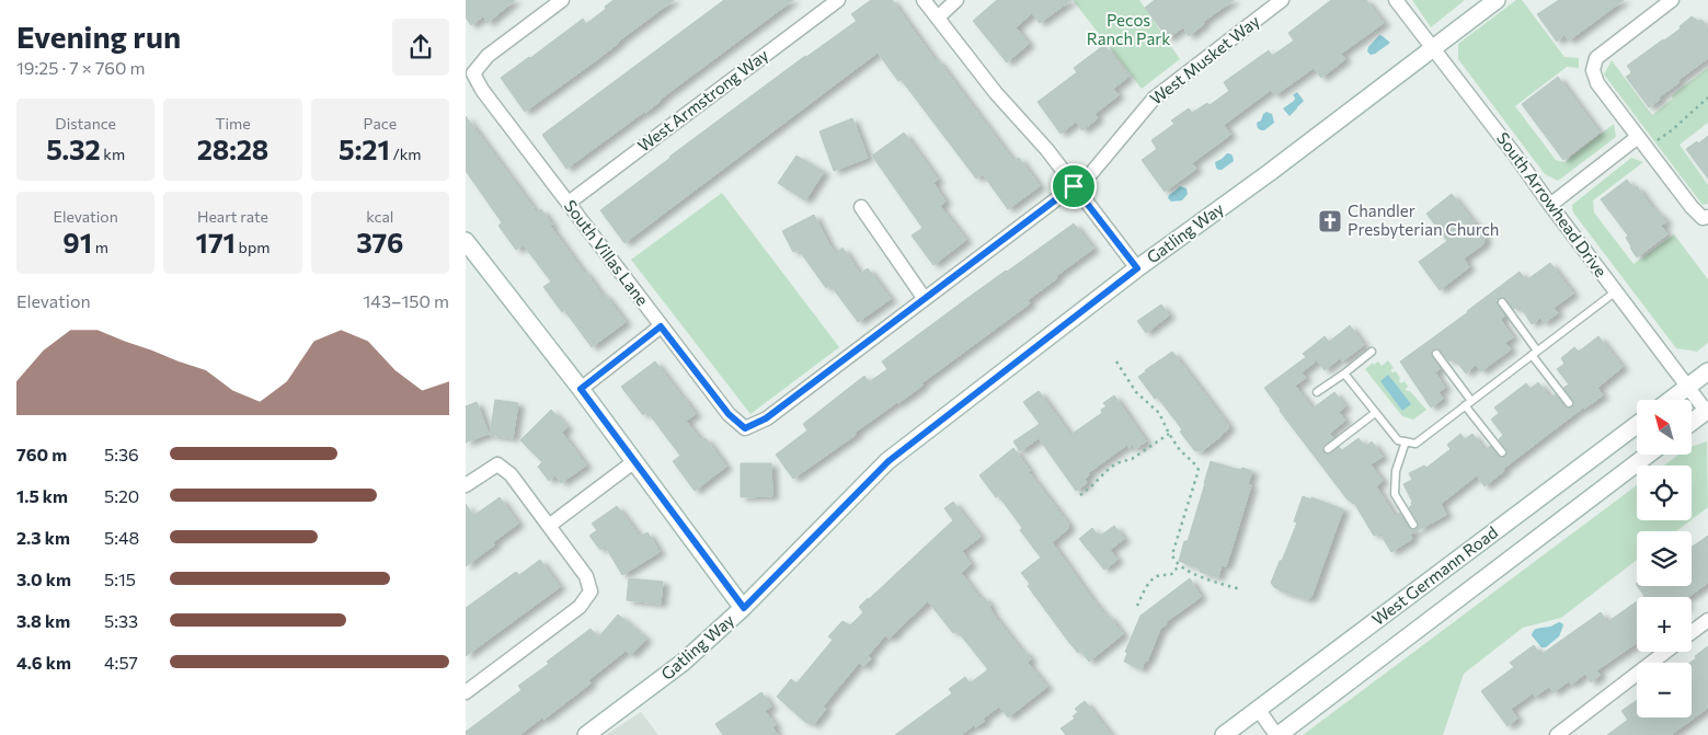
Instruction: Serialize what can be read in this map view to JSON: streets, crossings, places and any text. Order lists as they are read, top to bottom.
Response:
{
  "streets": {
    "street": [
      "West Musket Way",
      "West Armstrong Way",
      "South Arrowhead Drive",
      "Gatling Way",
      "South Villas Lane",
      "West Germann Road"
    ]
  },
  "crossings": [
    ["West Musket Way", "South Villas Lane"],
    ["West Armstrong Way", "South Villas Lane"],
    ["South Arrowhead Drive", "Gatling Way"]
  ],
  "parks": ["Pecos Ranch Park"],
  "places": {
    "church": ["Chandler Presbyterian Church"]
  },
  "north": "top left",
  "page": {
    "heading": ["Evening run", "19:25 · 7 × 760 m"],
    "stats": [
      ["Distance", "5.32 km"],
      ["Time", "28:28"],
      ["Pace", "5:21 /km"],
      ["Elevation", "91 m"],
      ["Heart rate", "171 bpm"],
      ["kcal", "376"]
    ],
    "chart": ["Elevation", "143–150 m"],
    "map_buttons": ["+", "−"],
    "list": [
      {
        "name": "760 m",
        "note": "5:36"
      },
      {
        "name": "1.5 km",
        "note": "5:20"
      },
      {
        "name": "2.3 km",
        "note": "5:48"
      },
      {
        "name": "3.0 km",
        "note": "5:15"
      },
      {
        "name": "3.8 km",
        "note": "5:33"
      },
      {
        "name": "4.6 km",
        "note": "4:57"
      }
    ]
  }
}
